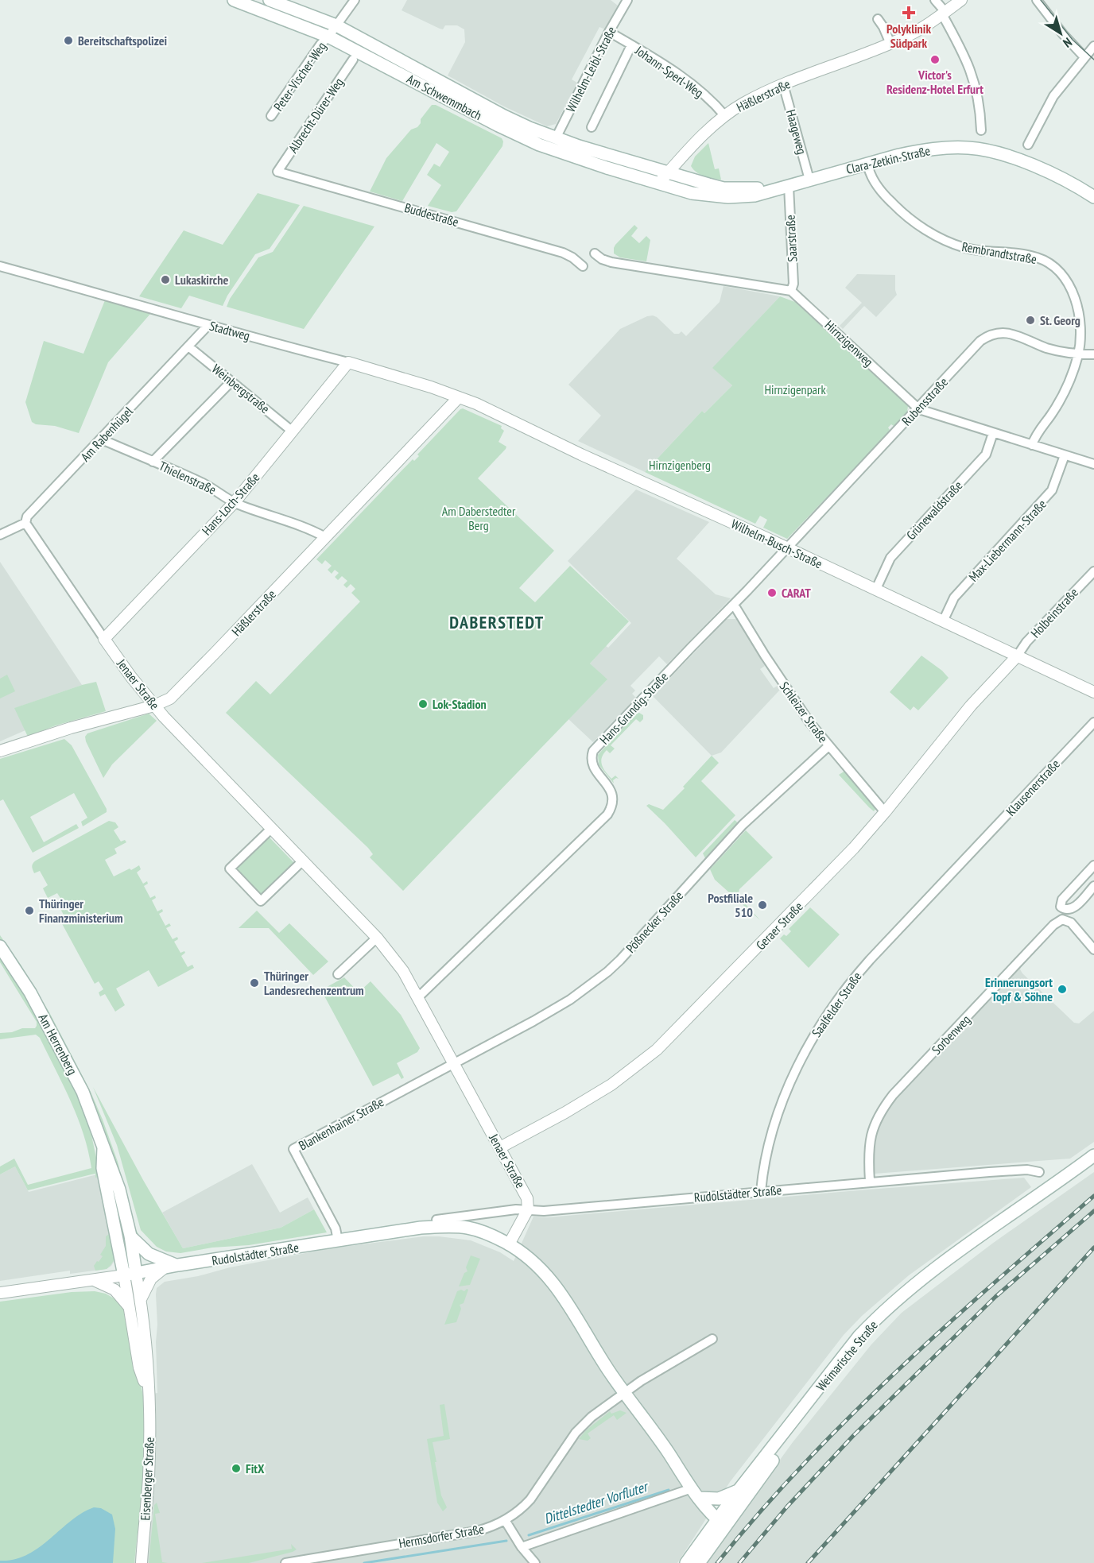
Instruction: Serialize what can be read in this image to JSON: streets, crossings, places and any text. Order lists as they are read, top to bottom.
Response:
{
  "streets": {
    "main road": [
      "Am Schwemmbach",
      "Clara-Zetkin-Straße",
      "Am Herrenberg",
      "Rudolstädter Straße",
      "Weimarische Straße"
    ],
    "street": [
      "Wilhelm-Leibl-Straße",
      "Johann-Sperl-Weg",
      "Peter-Vischer-Weg",
      "Häßlerstraße",
      "Albrecht-Dürer-Weg",
      "Haageweg",
      "Buddestraße",
      "Saarstraße",
      "Rembrandtstraße",
      "Stadtweg",
      "Hirnzigenweg",
      "Weinbergstraße",
      "Rubensstraße",
      "Am Rabenhügel",
      "Thielenstraße",
      "Hans-Loch-Straße",
      "Grünewaldstraße",
      "Max-Liebermann-Straße",
      "Wilhelm-Busch-Straße",
      "Holbeinstraße",
      "Jenaer Straße",
      "Hans-Grundig-Straße",
      "Schleizer Straße",
      "Klausenerstraße",
      "Pößnecker Straße",
      "Geraer Straße",
      "Saalfelder Straße",
      "Sorbenweg",
      "Blankenhainer Straße",
      "Eisenberger Straße",
      "Hermsdorfer Straße"
    ]
  },
  "crossings": [
    ["Wilhelm-Leibl-Straße", "Johann-Sperl-Weg"],
    ["Wilhelm-Leibl-Straße", "Am Schwemmbach"],
    ["Johann-Sperl-Weg", "Häßlerstraße"],
    ["Peter-Vischer-Weg", "Am Schwemmbach"],
    ["Häßlerstraße", "Am Schwemmbach"],
    ["Häßlerstraße", "Haageweg"],
    ["Häßlerstraße", "Clara-Zetkin-Straße"],
    ["Häßlerstraße", "Stadtweg"],
    ["Häßlerstraße", "Thielenstraße"],
    ["Häßlerstraße", "Wilhelm-Busch-Straße"],
    ["Häßlerstraße", "Jenaer Straße"],
    ["Am Schwemmbach", "Clara-Zetkin-Straße"],
    ["Albrecht-Dürer-Weg", "Buddestraße"],
    ["Haageweg", "Clara-Zetkin-Straße"],
    ["Clara-Zetkin-Straße", "Saarstraße"],
    ["Clara-Zetkin-Straße", "Rembrandtstraße"],
    ["Saarstraße", "Hirnzigenweg"],
    ["Rembrandtstraße", "Hirnzigenweg"],
    ["Rembrandtstraße", "Rubensstraße"],
    ["Stadtweg", "Am Rabenhügel"],
    ["Stadtweg", "Hans-Loch-Straße"],
    ["Stadtweg", "Wilhelm-Busch-Straße"],
    ["Hirnzigenweg", "Rubensstraße"],
    ["Hirnzigenweg", "Grünewaldstraße"],
    ["Hirnzigenweg", "Max-Liebermann-Straße"],
    ["Weinbergstraße", "Am Rabenhügel"],
    ["Weinbergstraße", "Hans-Loch-Straße"],
    ["Rubensstraße", "Wilhelm-Busch-Straße"],
    ["Rubensstraße", "Hans-Grundig-Straße"],
    ["Am Rabenhügel", "Thielenstraße"],
    ["Am Rabenhügel", "Jenaer Straße"],
    ["Thielenstraße", "Hans-Loch-Straße"],
    ["Hans-Loch-Straße", "Jenaer Straße"],
    ["Grünewaldstraße", "Wilhelm-Busch-Straße"],
    ["Max-Liebermann-Straße", "Wilhelm-Busch-Straße"],
    ["Wilhelm-Busch-Straße", "Holbeinstraße"],
    ["Wilhelm-Busch-Straße", "Hans-Grundig-Straße"],
    ["Wilhelm-Busch-Straße", "Geraer Straße"],
    ["Holbeinstraße", "Geraer Straße"],
    ["Jenaer Straße", "Hans-Grundig-Straße"],
    ["Jenaer Straße", "Pößnecker Straße"],
    ["Jenaer Straße", "Geraer Straße"],
    ["Jenaer Straße", "Blankenhainer Straße"],
    ["Jenaer Straße", "Rudolstädter Straße"],
    ["Hans-Grundig-Straße", "Schleizer Straße"],
    ["Schleizer Straße", "Pößnecker Straße"],
    ["Schleizer Straße", "Geraer Straße"],
    ["Klausenerstraße", "Saalfelder Straße"],
    ["Pößnecker Straße", "Blankenhainer Straße"],
    ["Saalfelder Straße", "Rudolstädter Straße"],
    ["Sorbenweg", "Rudolstädter Straße"],
    ["Am Herrenberg", "Rudolstädter Straße"],
    ["Am Herrenberg", "Eisenberger Straße"],
    ["Blankenhainer Straße", "Rudolstädter Straße"],
    ["Rudolstädter Straße", "Eisenberger Straße"]
  ],
  "districts": ["DABERSTEDT"],
  "water": ["Dittelstedter Vorfluter"],
  "parks": ["Hirnzigenpark", "Hirnzigenberg", "Am Daberstedter Berg"],
  "places": {
    "health": ["Polyklinik Südpark"],
    "other": [
      "Bereitschaftspolizei",
      "Victor's Residenz-Hotel Erfurt",
      "Lukaskirche",
      "St. Georg",
      "CARAT",
      "Lok-Stadion",
      "Postfiliale 510",
      "Thüringer Finanzministerium",
      "Thüringer Landesrechenzentrum",
      "Erinnerungsort Topf & Söhne",
      "FitX"
    ]
  },
  "north": "bottom right"
}
